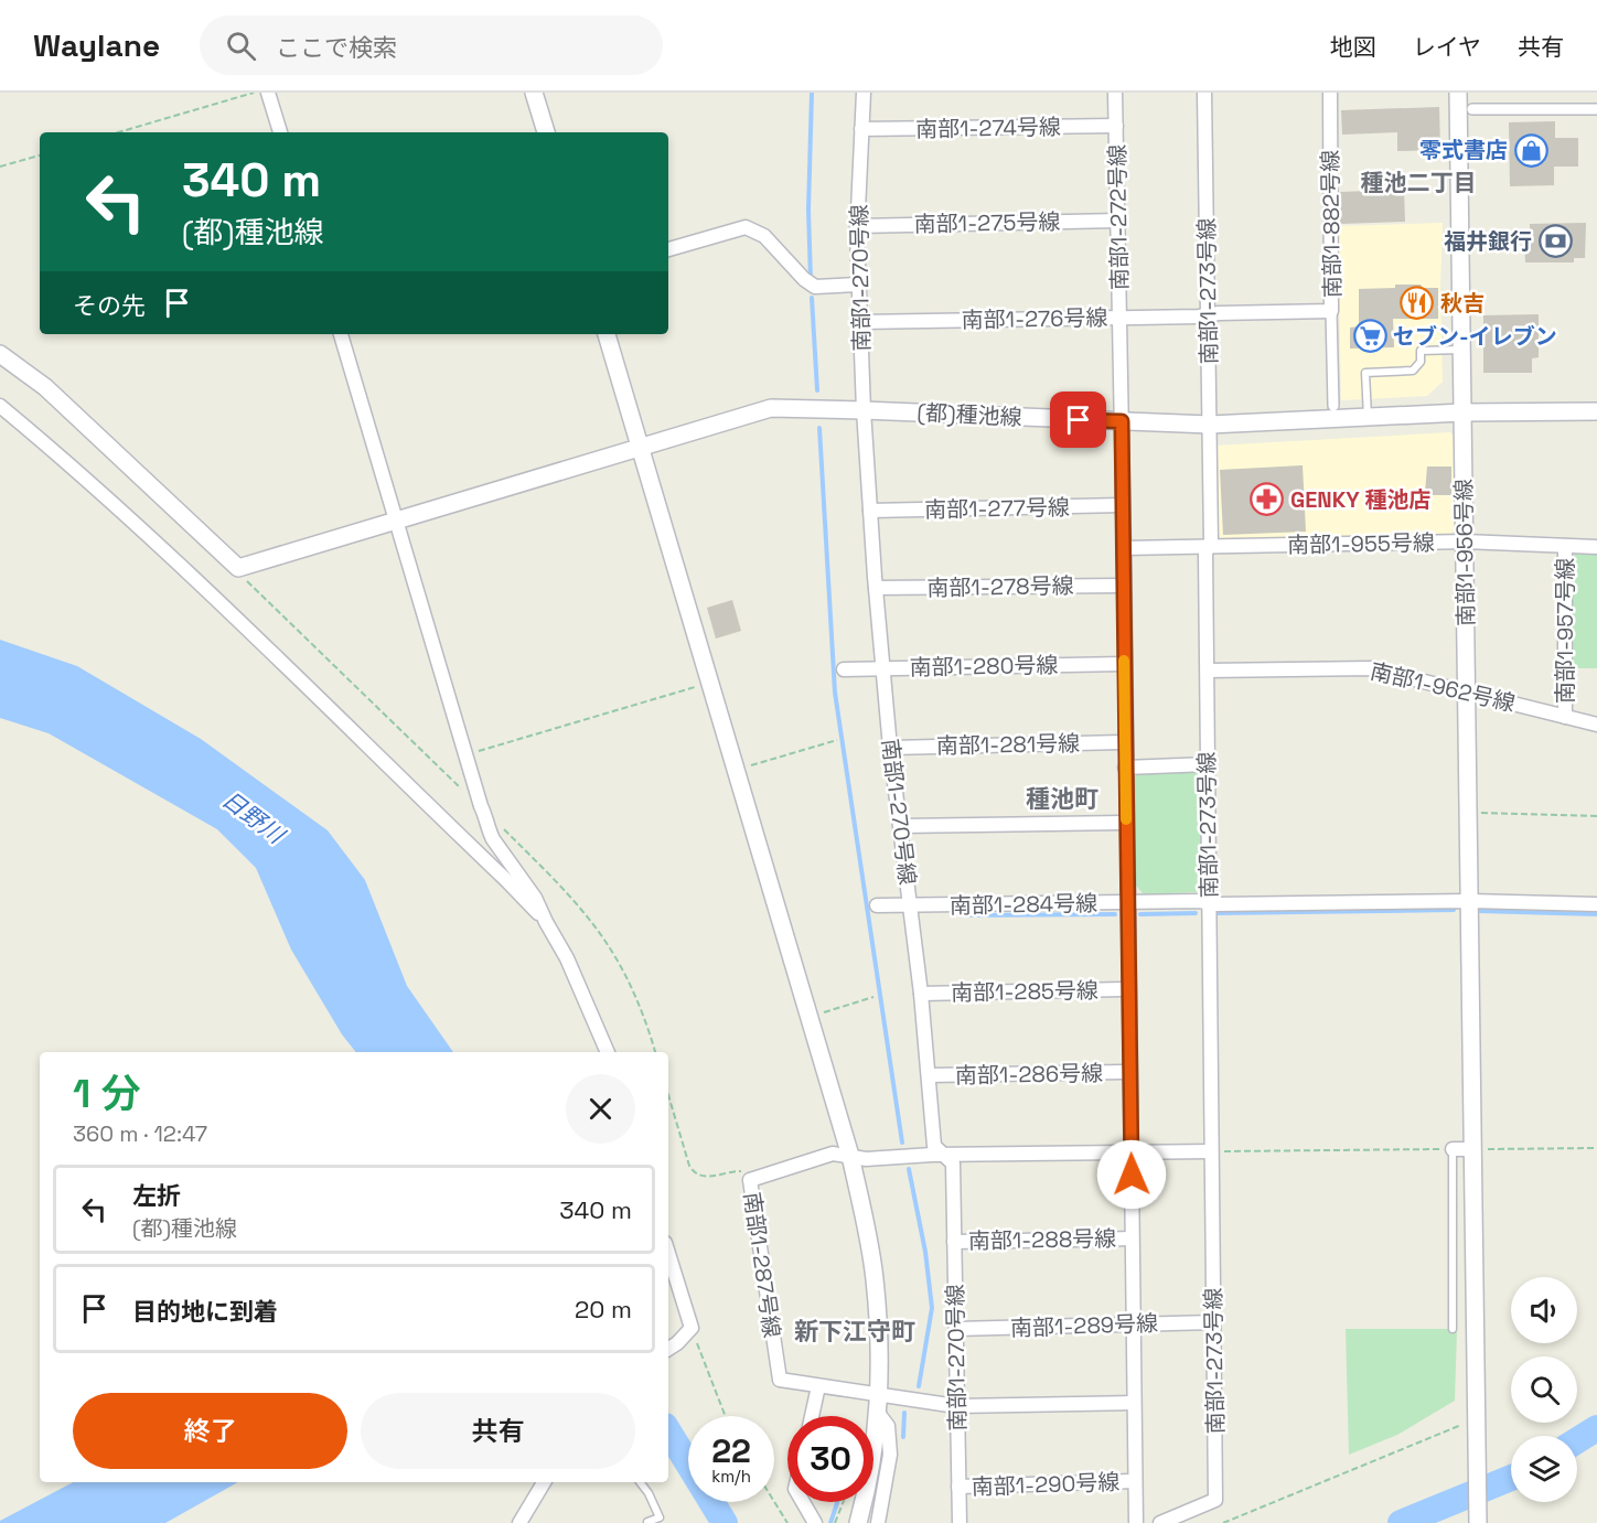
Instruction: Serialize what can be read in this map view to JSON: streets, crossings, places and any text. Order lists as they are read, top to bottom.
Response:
{
  "streets": {
    "street": [
      "南部1-274号線",
      "南部1-272号線",
      "南部1-275号線",
      "南部1-882号線",
      "南部1-270号線",
      "南部1-273号線",
      "南部1-276号線",
      "(都)種池線",
      "南部1-277号線",
      "南部1-955号線",
      "南部1-956号線",
      "南部1-278号線",
      "南部1-957号線",
      "南部1-280号線",
      "南部1-962号線",
      "南部1-281号線",
      "南部1-284号線",
      "南部1-285号線",
      "南部1-286号線",
      "南部1-288号線",
      "南部1-287号線",
      "南部1-289号線",
      "南部1-290号線"
    ]
  },
  "crossings": [
    ["南部1-274号線", "南部1-272号線"],
    ["南部1-274号線", "南部1-270号線"],
    ["南部1-272号線", "南部1-275号線"],
    ["南部1-272号線", "南部1-276号線"],
    ["南部1-272号線", "(都)種池線"],
    ["南部1-272号線", "南部1-277号線"],
    ["南部1-272号線", "南部1-955号線"],
    ["南部1-272号線", "南部1-278号線"],
    ["南部1-272号線", "南部1-280号線"],
    ["南部1-272号線", "南部1-281号線"],
    ["南部1-272号線", "南部1-284号線"],
    ["南部1-272号線", "南部1-285号線"],
    ["南部1-272号線", "南部1-286号線"],
    ["南部1-272号線", "南部1-288号線"],
    ["南部1-272号線", "南部1-287号線"],
    ["南部1-272号線", "南部1-289号線"],
    ["南部1-272号線", "南部1-290号線"],
    ["南部1-275号線", "南部1-270号線"],
    ["南部1-882号線", "南部1-273号線"],
    ["南部1-882号線", "南部1-276号線"],
    ["南部1-270号線", "南部1-276号線"],
    ["南部1-270号線", "(都)種池線"],
    ["南部1-270号線", "南部1-277号線"],
    ["南部1-270号線", "南部1-278号線"],
    ["南部1-270号線", "南部1-280号線"],
    ["南部1-270号線", "南部1-281号線"],
    ["南部1-270号線", "南部1-284号線"],
    ["南部1-270号線", "南部1-285号線"],
    ["南部1-270号線", "南部1-286号線"],
    ["南部1-270号線", "南部1-288号線"],
    ["南部1-270号線", "南部1-287号線"],
    ["南部1-270号線", "南部1-289号線"],
    ["南部1-270号線", "南部1-290号線"],
    ["南部1-273号線", "南部1-276号線"],
    ["南部1-273号線", "(都)種池線"],
    ["南部1-273号線", "南部1-955号線"],
    ["南部1-273号線", "南部1-962号線"],
    ["南部1-273号線", "南部1-284号線"],
    ["南部1-273号線", "南部1-287号線"],
    ["南部1-273号線", "南部1-289号線"],
    ["(都)種池線", "南部1-956号線"],
    ["南部1-955号線", "南部1-956号線"],
    ["南部1-955号線", "南部1-957号線"],
    ["南部1-956号線", "南部1-962号線"],
    ["南部1-956号線", "南部1-284号線"],
    ["南部1-957号線", "南部1-962号線"]
  ],
  "districts": ["種池二丁目", "種池町", "新下江守町"],
  "water": ["日野川"],
  "places": {
    "shop": ["零式書店"],
    "bank": ["福井銀行"],
    "restaurant": ["秋吉"],
    "supermarket": ["セブン-イレブン"],
    "pharmacy": ["GENKY 種池店"]
  },
  "page": {
    "header": "Waylane",
    "search": "ここで検索",
    "nav": ["地図", "レイヤ", "共有"],
    "turn": ["340 m", "(都)種池線"],
    "then": "その先",
    "heading": ["1 分", "360 m · 12:47"],
    "list": [
      {
        "name": "左折",
        "note": "(都)種池線",
        "value": "340 m"
      },
      {
        "name": "目的地に到着",
        "value": "20 m"
      }
    ],
    "buttons": ["終了", "共有"],
    "speed": "22 km/h",
    "limit": "30"
  }
}
